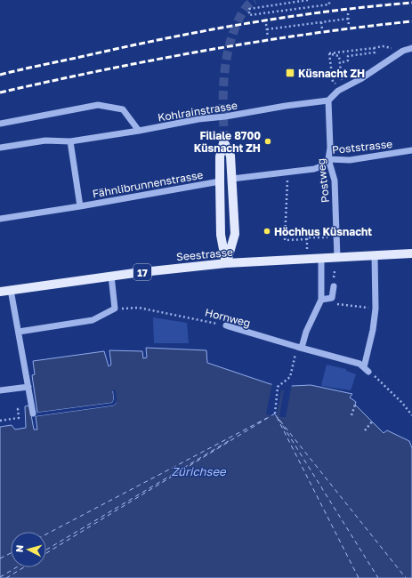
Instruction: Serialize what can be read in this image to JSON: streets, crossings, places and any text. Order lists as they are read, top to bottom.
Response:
{
  "streets": {
    "main road": ["Seestrasse", "17"],
    "street": [
      "Kohlrainstrasse",
      "Poststrasse",
      "Postweg",
      "Fähnlibrunnenstrasse",
      "Hornweg"
    ]
  },
  "crossings": [
    ["Kohlrainstrasse", "Postweg"],
    ["Kohlrainstrasse", "Fähnlibrunnenstrasse"],
    ["Poststrasse", "Postweg"],
    ["Postweg", "Seestrasse"]
  ],
  "water": ["Zürichsee"],
  "places": {
    "transit": ["Küsnacht ZH"],
    "other": ["Filiale 8700 Küsnacht ZH", "Höchhus Küsnacht"]
  },
  "north": "left"
}
